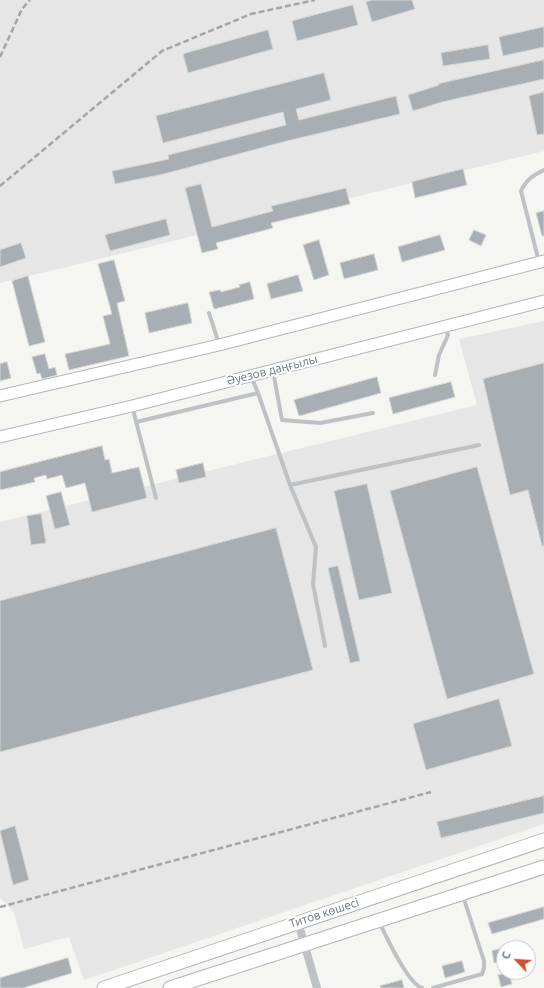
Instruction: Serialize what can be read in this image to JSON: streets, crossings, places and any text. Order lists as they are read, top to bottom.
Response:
{
  "streets": {
    "highway": ["Титов көшесі"],
    "main road": ["Әуезов даңғылы"]
  },
  "north": "top left"
}
